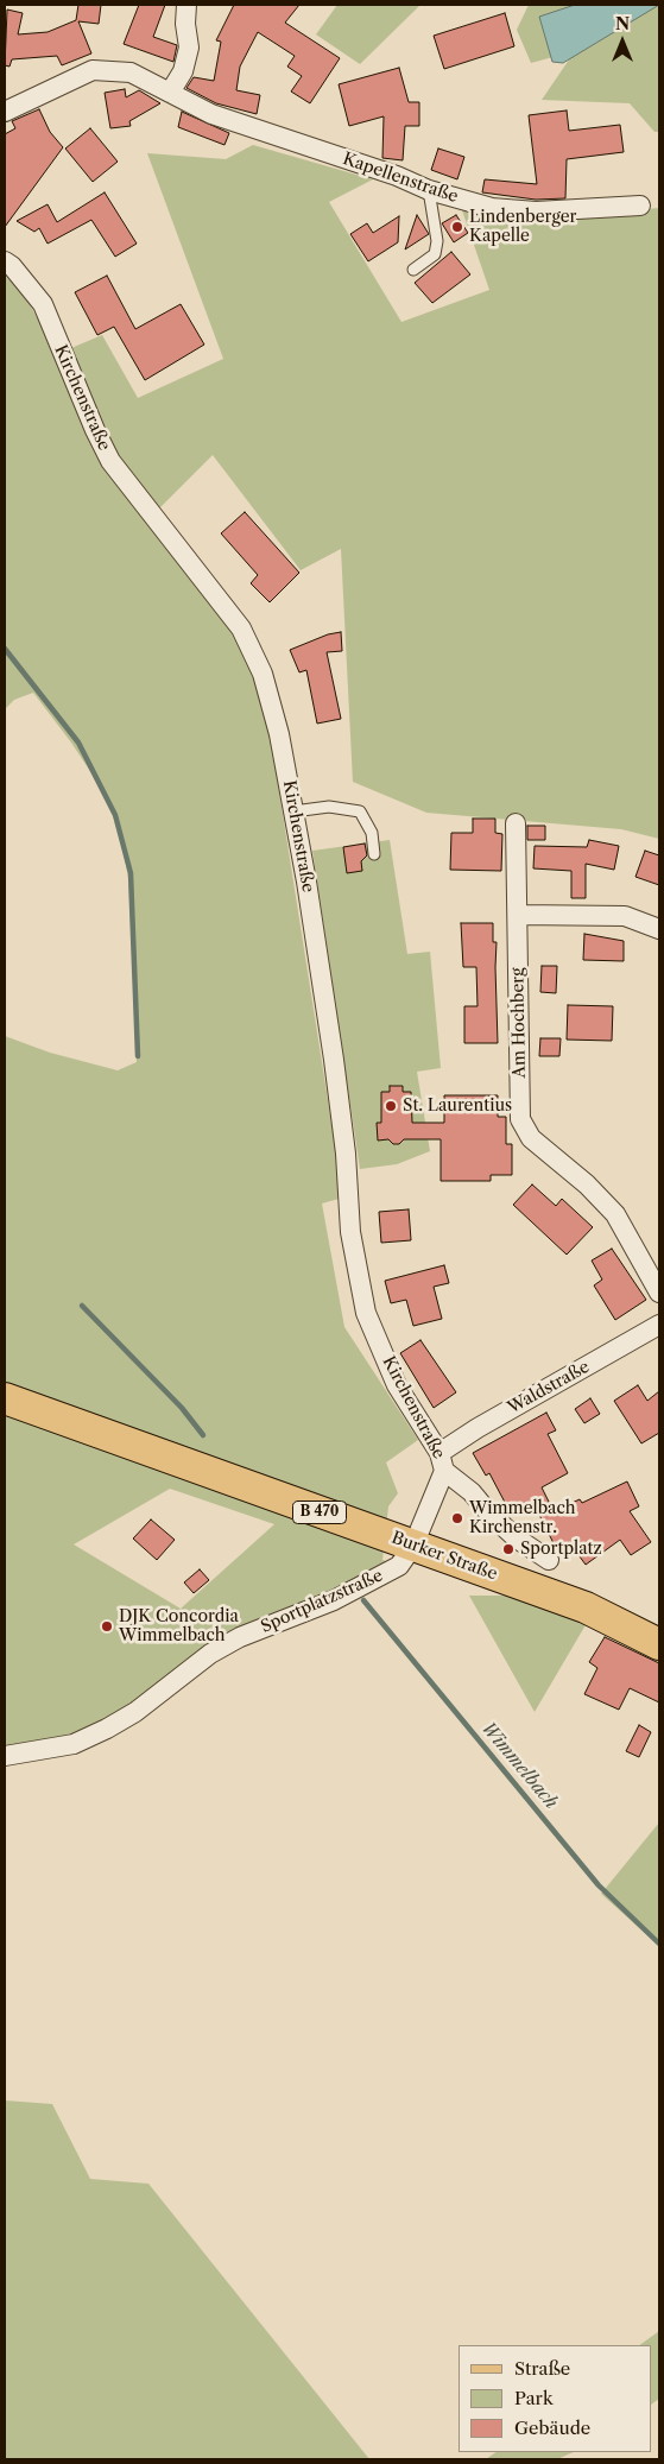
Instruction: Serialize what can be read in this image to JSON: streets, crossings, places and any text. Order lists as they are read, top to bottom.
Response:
{
  "streets": {
    "main road": ["B 470", "Burker Straße"],
    "street": [
      "Kapellenstraße",
      "Kirchenstraße",
      "Am Hochberg",
      "Waldstraße",
      "Sportplatzstraße"
    ]
  },
  "crossings": [
    ["Kirchenstraße", "Waldstraße"],
    ["Kirchenstraße", "Burker Straße"],
    ["Kirchenstraße", "Sportplatzstraße"],
    ["Burker Straße", "Sportplatzstraße"]
  ],
  "water": ["Wimmelbach"],
  "places": [
    "Lindenberger Kapelle",
    "St. Laurentius",
    "Wimmelbach Kirchenstr.",
    "Sportplatz",
    "DJK Concordia Wimmelbach"
  ],
  "legend": ["Straße", "Park", "Gebäude"],
  "north": "top"
}
